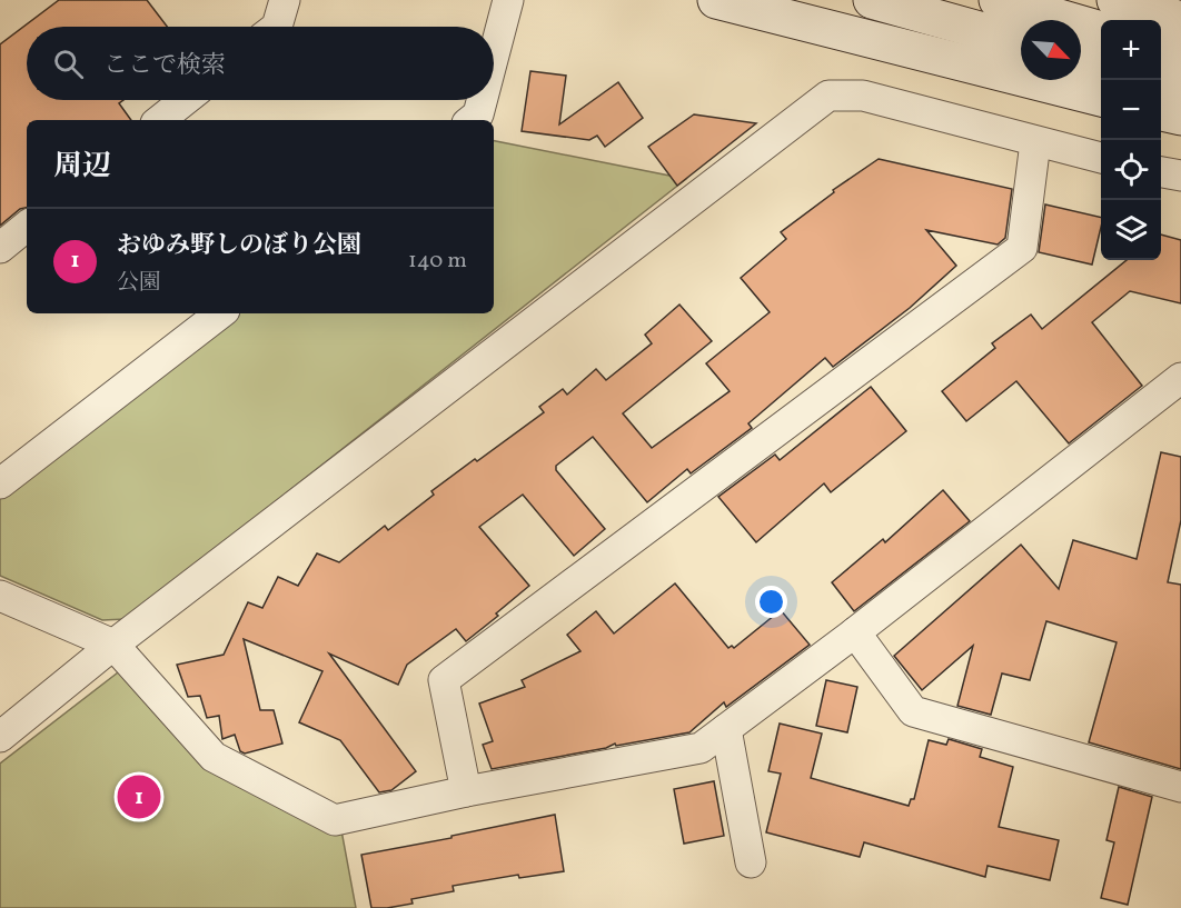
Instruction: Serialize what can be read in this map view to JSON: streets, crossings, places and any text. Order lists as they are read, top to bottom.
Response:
{
  "north": "bottom right",
  "page": {
    "map_buttons": ["+", "−"],
    "search": "ここで検索",
    "heading": "周辺",
    "list": [
      {
        "mark": "1",
        "name": "おゆみ野しのぼり公園",
        "note": "公園",
        "value": "140 m"
      }
    ],
    "pins": "1"
  }
}
